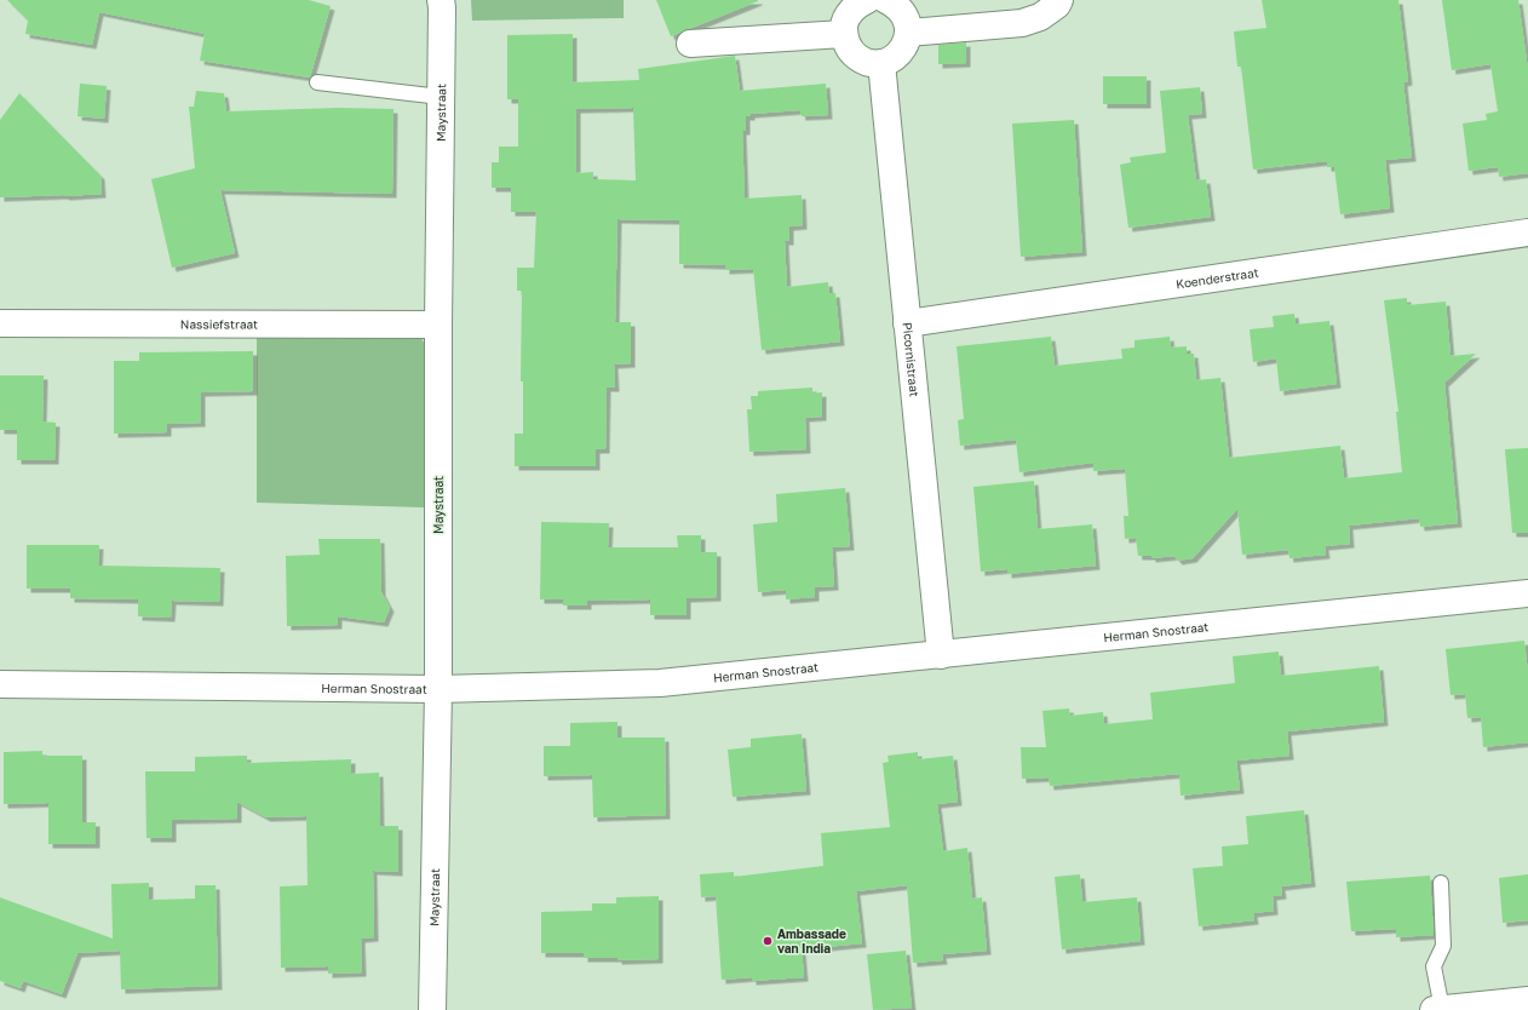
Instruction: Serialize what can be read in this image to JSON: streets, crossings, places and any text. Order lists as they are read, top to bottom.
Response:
{
  "streets": {
    "street": [
      "Maystraat",
      "Koenderstraat",
      "Nassiefstraat",
      "Picornistraat",
      "Herman Snostraat"
    ]
  },
  "crossings": [
    ["Maystraat", "Nassiefstraat"],
    ["Maystraat", "Herman Snostraat"],
    ["Koenderstraat", "Picornistraat"],
    ["Picornistraat", "Herman Snostraat"]
  ],
  "places": ["Ambassade van India"]
}
